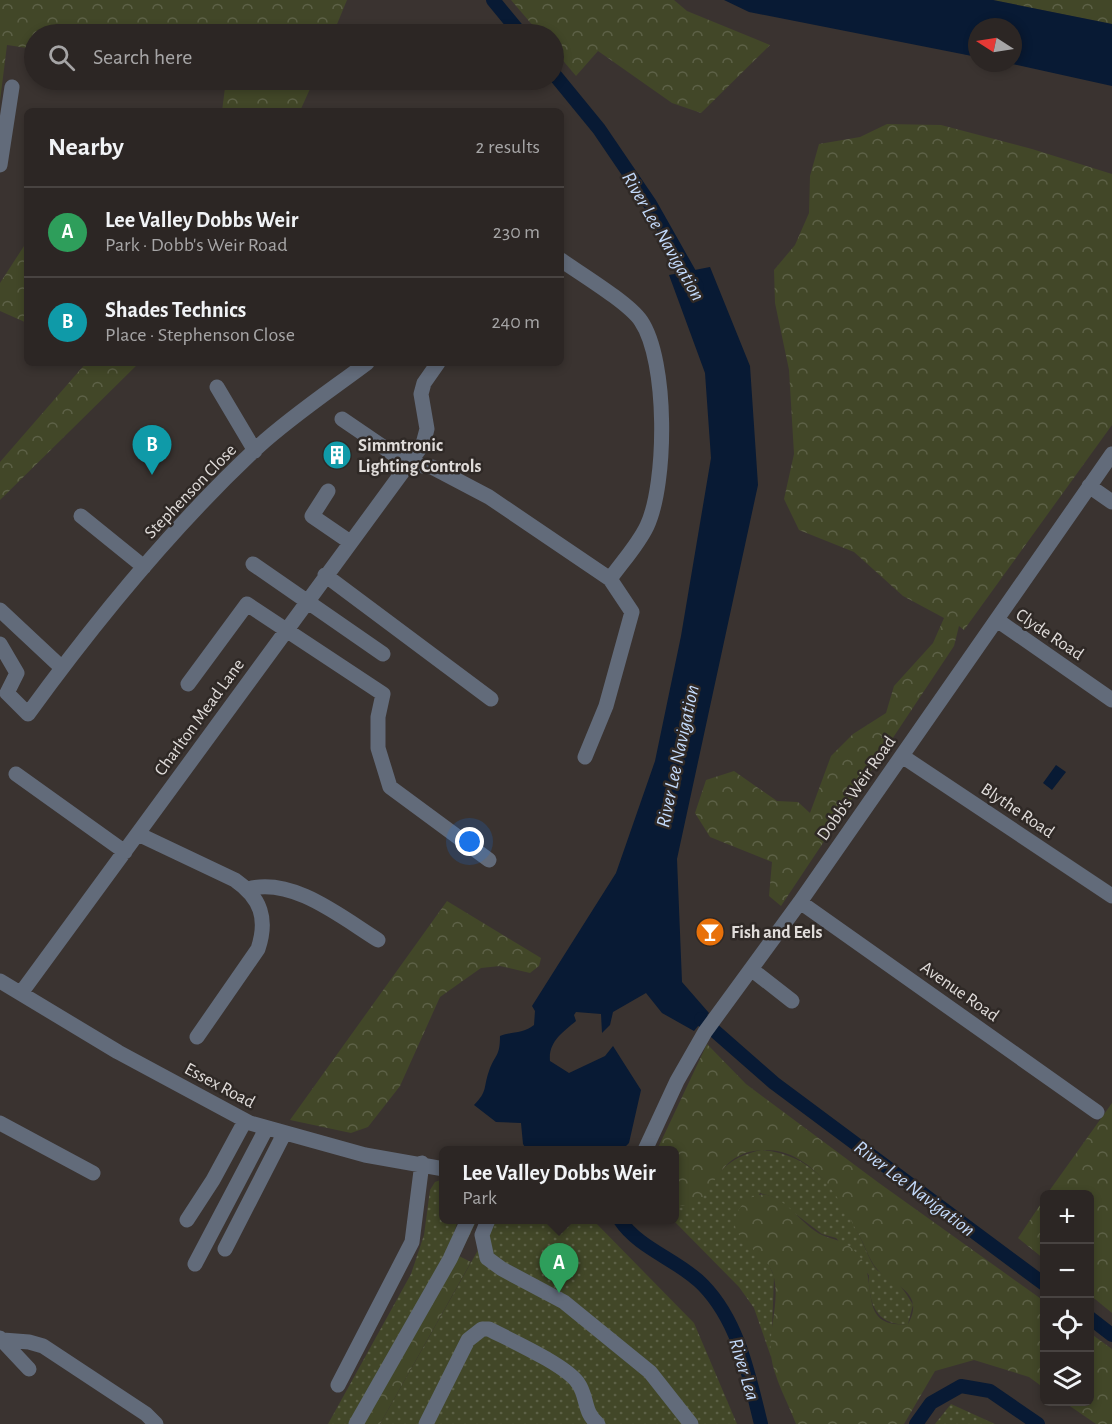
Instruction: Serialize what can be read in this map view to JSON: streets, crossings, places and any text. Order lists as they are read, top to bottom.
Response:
{
  "streets": {
    "street": [
      "Stephenson Close",
      "Clyde Road",
      "Charlton Mead Lane",
      "Dobb's Weir Road",
      "Blythe Road",
      "Avenue Road",
      "Essex Road"
    ]
  },
  "crossings": [
    ["Clyde Road", "Dobb's Weir Road"],
    ["Charlton Mead Lane", "Essex Road"],
    ["Dobb's Weir Road", "Blythe Road"],
    ["Dobb's Weir Road", "Avenue Road"]
  ],
  "water": ["River Lee Navigation", "River Lea"],
  "places": {
    "building": ["Simmtronic Lighting Controls"],
    "bar": ["Fish and Eels"]
  },
  "north": "left",
  "page": {
    "search": "Search here",
    "heading": ["Nearby", "2 results"],
    "list": [
      {
        "mark": "A",
        "name": "Lee Valley Dobbs Weir",
        "note": "Park · Dobb's Weir Road",
        "value": "230 m"
      },
      {
        "mark": "B",
        "name": "Shades Technics",
        "note": "Place · Stephenson Close",
        "value": "240 m"
      }
    ],
    "pins": ["B", "A"],
    "popup": ["Lee Valley Dobbs Weir", "Park"],
    "map_buttons": ["+", "−"]
  }
}
